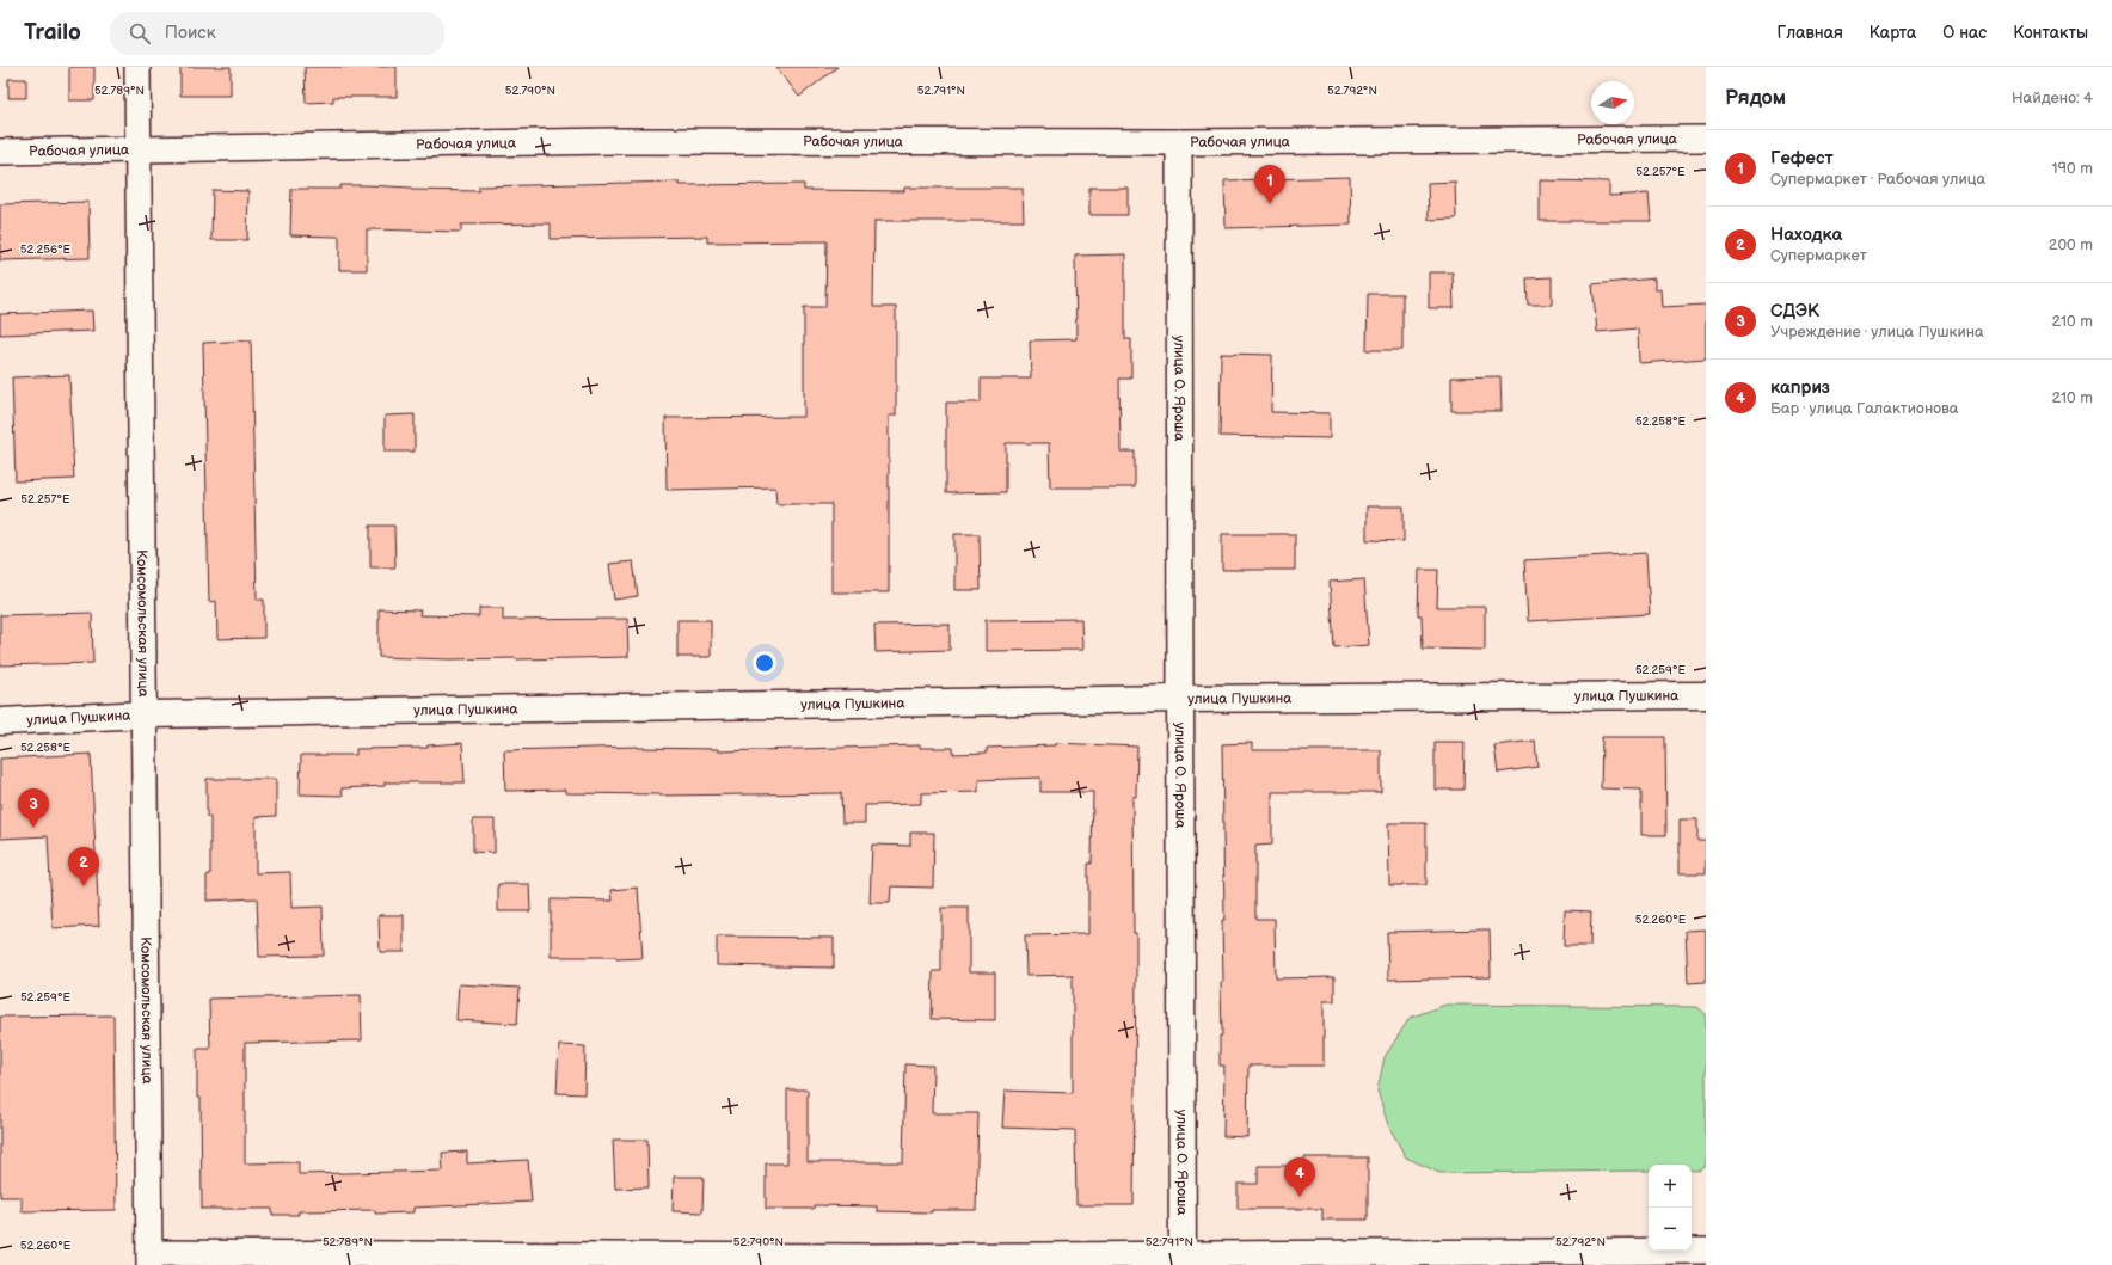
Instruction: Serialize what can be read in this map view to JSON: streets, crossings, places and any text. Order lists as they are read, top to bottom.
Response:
{
  "streets": {
    "main road": ["улица О. Яроша", "улица Пушкина"],
    "street": ["Рабочая улица", "Комсомольская улица"]
  },
  "crossings": [
    ["Рабочая улица", "улица О. Яроша"],
    ["Рабочая улица", "Комсомольская улица"],
    ["улица О. Яроша", "улица Пушкина"],
    ["Комсомольская улица", "улица Пушкина"]
  ],
  "north": "right",
  "page": {
    "header": "Trailo",
    "search": "Поиск",
    "nav": [
      "Главная",
      "Карта",
      "О нас",
      "Контакты"
    ],
    "heading": ["Рядом", "Найдено: 4"],
    "list": [
      {
        "mark": "1",
        "name": "Гефест",
        "note": "Супермаркет · Рабочая улица",
        "value": "190 m"
      },
      {
        "mark": "2",
        "name": "Находка",
        "note": "Супермаркет",
        "value": "200 m"
      },
      {
        "mark": "3",
        "name": "СДЭК",
        "note": "Учреждение · улица Пушкина",
        "value": "210 m"
      },
      {
        "mark": "4",
        "name": "каприз",
        "note": "Бар · улица Галактионова",
        "value": "210 m"
      }
    ],
    "pins": [
      "1",
      "3",
      "2",
      "4"
    ],
    "map_buttons": ["+", "−"]
  },
  "coordinates": [
    "52.789°N",
    "52.790°N",
    "52.791°N",
    "52.792°N",
    "52.257°E",
    "52.256°E",
    "52.258°E",
    "52.259°E",
    "52.260°E"
  ]
}
